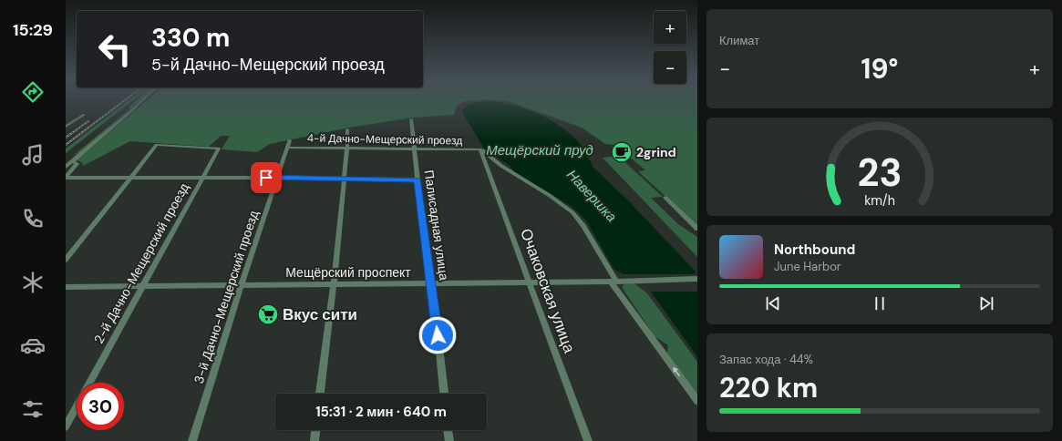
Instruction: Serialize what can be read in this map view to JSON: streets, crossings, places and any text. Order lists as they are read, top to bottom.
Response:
{
  "streets": {
    "street": [
      "4-й Дачно-Мещерский проезд",
      "Палисадная улица",
      "2-й Дачно-Мещерский проезд",
      "Мещёрский проспект",
      "Очаковская улица",
      "3-й Дачно-Мещерский проезд"
    ]
  },
  "crossings": [
    ["4-й Дачно-Мещерский проезд", "Палисадная улица"],
    ["4-й Дачно-Мещерский проезд", "Очаковская улица"],
    ["4-й Дачно-Мещерский проезд", "3-й Дачно-Мещерский проезд"],
    ["Палисадная улица", "Мещёрский проспект"],
    ["2-й Дачно-Мещерский проезд", "Мещёрский проспект"],
    ["Мещёрский проспект", "Очаковская улица"],
    ["Мещёрский проспект", "3-й Дачно-Мещерский проезд"]
  ],
  "water": ["Мещёрский пруд", "Навершка"],
  "places": {
    "cafe": ["2grind"],
    "supermarket": ["Вкус сити"]
  },
  "page": {
    "tabs": "15:29",
    "tile": [
      "Климат",
      ["Запас хода · 44%", "220 km"]
    ],
    "map_buttons": ["+", "−"],
    "turn": ["330 m", "5-й Дачно-Мещерский проезд"],
    "heat": ["−", "19°", "+"],
    "song": ["Northbound", "June Harbor"],
    "limit": "30",
    "trip": "15:31 · 2 мин · 640 m",
    "gauge": ["23", "km/h"]
  }
}
